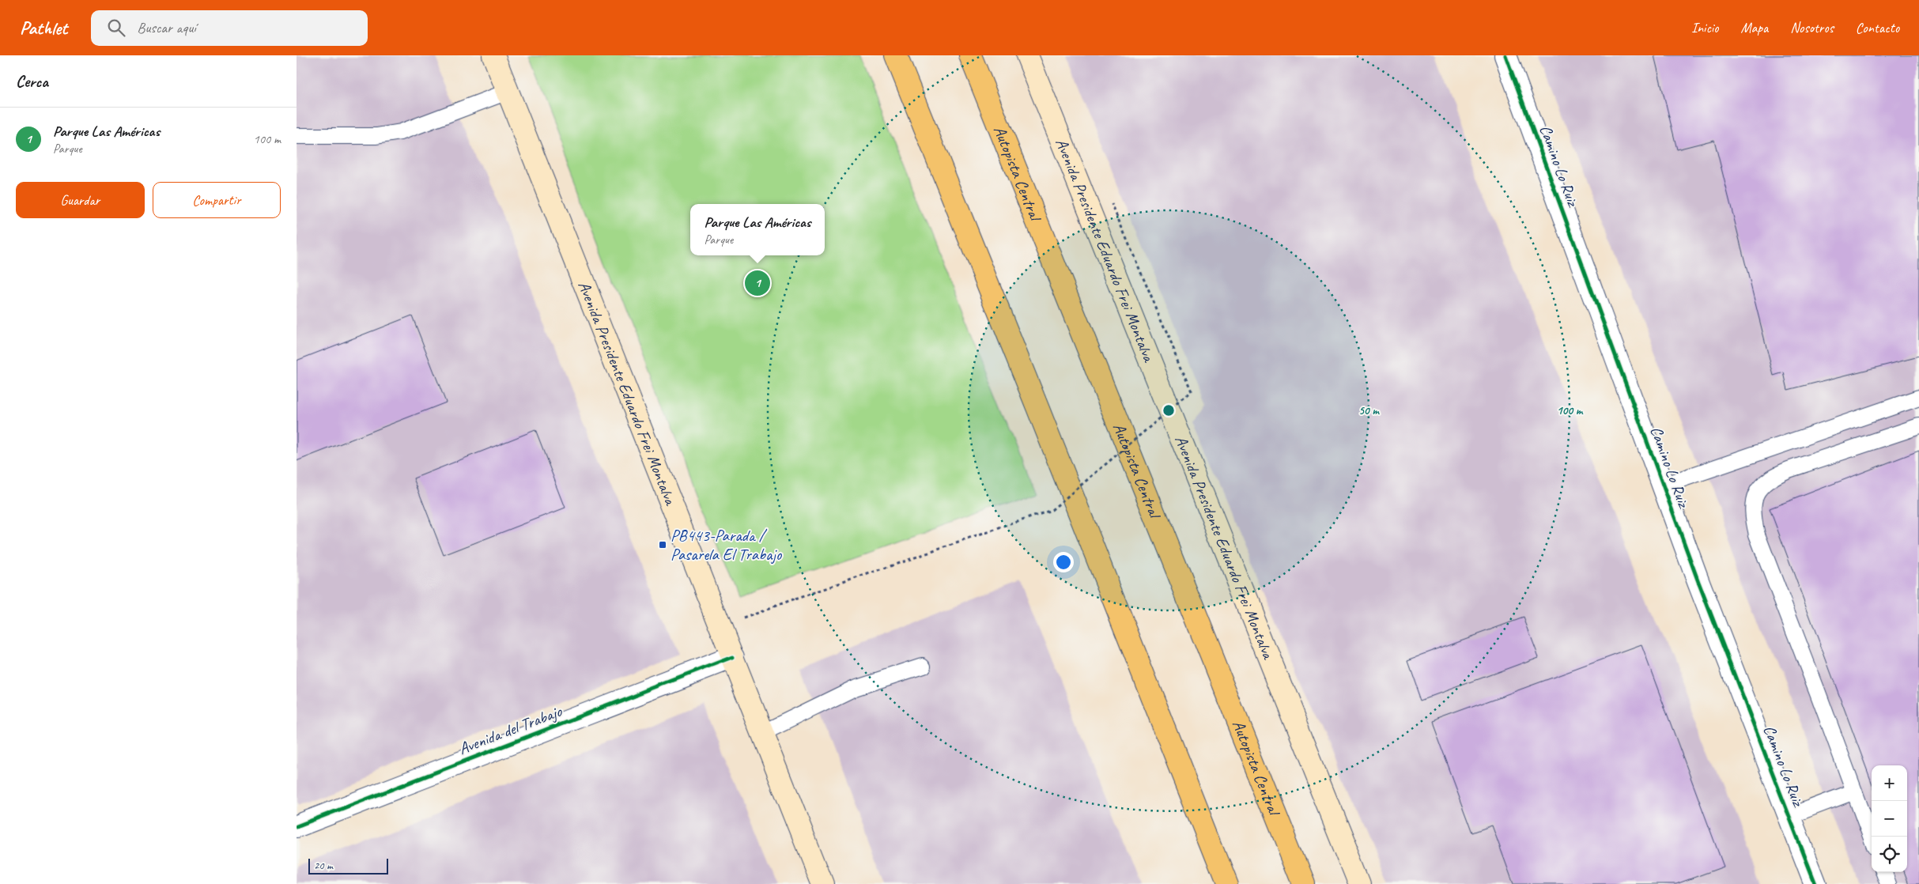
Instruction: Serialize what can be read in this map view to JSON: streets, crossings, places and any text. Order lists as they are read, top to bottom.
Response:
{
  "streets": {
    "highway": ["Autopista Central"],
    "main road": ["Avenida Presidente Eduardo Frei Montalva"],
    "street": ["Camino Lo Ruiz", "Avenida del Trabajo"]
  },
  "crossings": [
    ["Avenida Presidente Eduardo Frei Montalva", "Avenida del Trabajo"]
  ],
  "places": {
    "transit": ["PB443-Parada / Pasarela El Trabajo"]
  },
  "scale_bar": "20 m",
  "page": {
    "header": "Pathlet",
    "search": "Buscar aquí",
    "nav": [
      "Inicio",
      "Mapa",
      "Nosotros",
      "Contacto"
    ],
    "heading": "Cerca",
    "list": [
      {
        "mark": "1",
        "name": "Parque Las Américas",
        "note": "Parque",
        "value": "100 m"
      }
    ],
    "buttons": ["Guardar", "Compartir"],
    "popup": ["Parque Las Américas", "Parque"],
    "pins": "1",
    "map_buttons": ["+", "−"],
    "scale": "20 m"
  },
  "rings": ["50 m", "100 m"]
}
